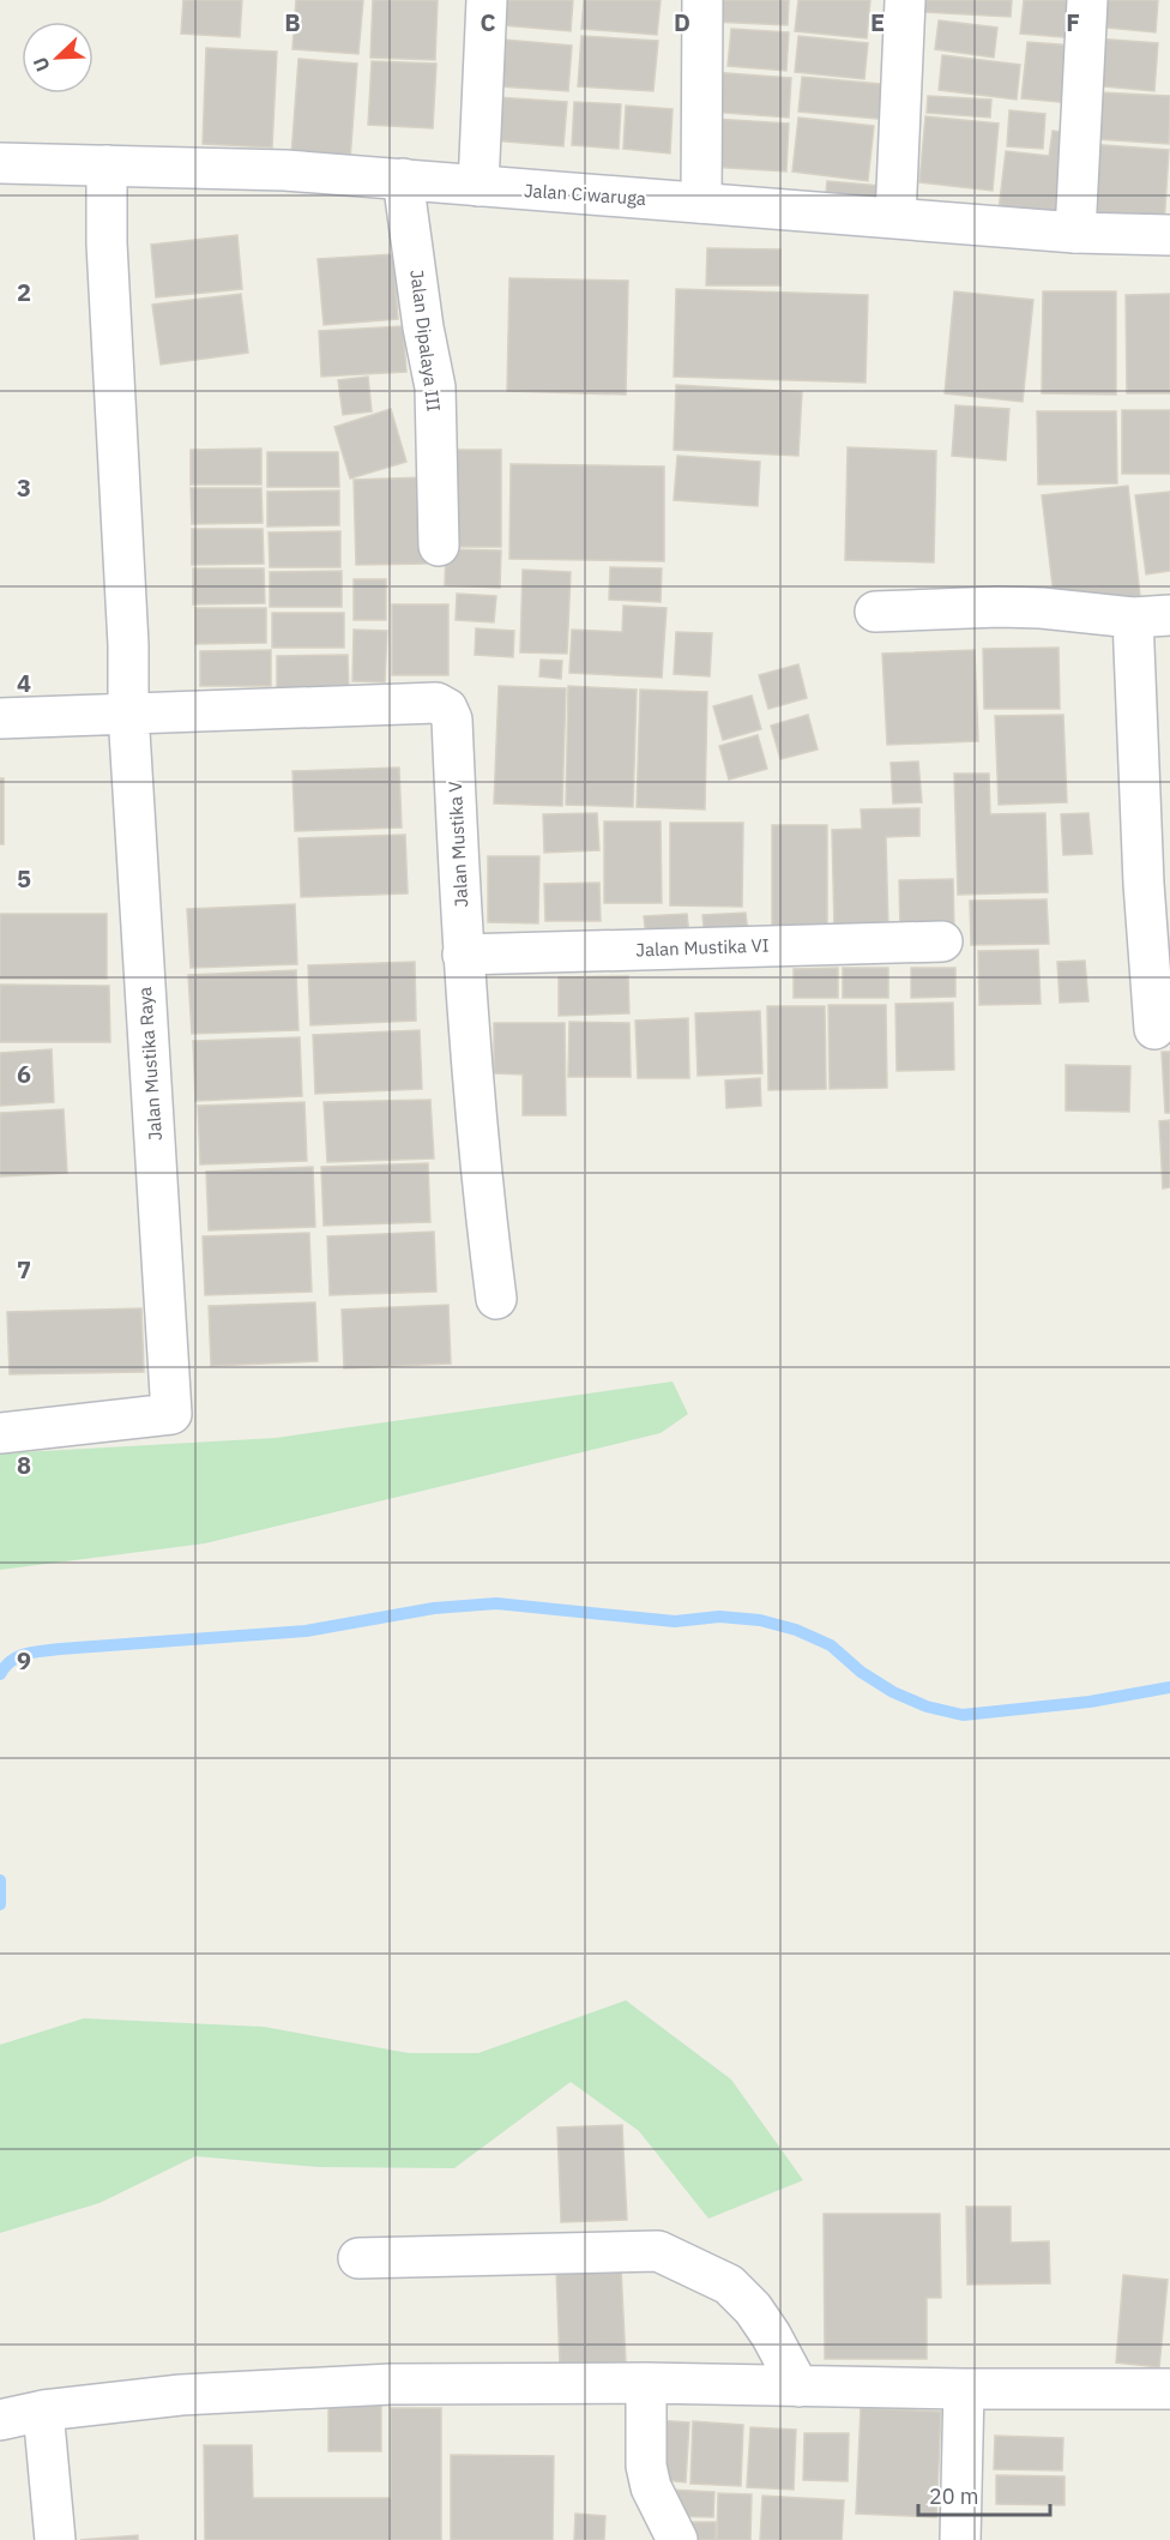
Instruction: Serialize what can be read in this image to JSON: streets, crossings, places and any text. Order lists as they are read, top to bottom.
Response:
{
  "streets": {
    "street": [
      "Jalan Ciwaruga",
      "Jalan Dipalaya III",
      "Jalan Mustika V",
      "Jalan Mustika VI",
      "Jalan Mustika Raya"
    ]
  },
  "crossings": [
    ["Jalan Ciwaruga", "Jalan Dipalaya III"],
    ["Jalan Ciwaruga", "Jalan Mustika Raya"],
    ["Jalan Mustika V", "Jalan Mustika VI"],
    ["Jalan Mustika V", "Jalan Mustika Raya"]
  ],
  "scale_bar": "20 m",
  "north": "bottom left",
  "grid": {
    "columns": [
      "B",
      "C",
      "D",
      "E",
      "F"
    ],
    "rows": [
      "2",
      "3",
      "4",
      "5",
      "6",
      "7",
      "8",
      "9"
    ]
  }
}
